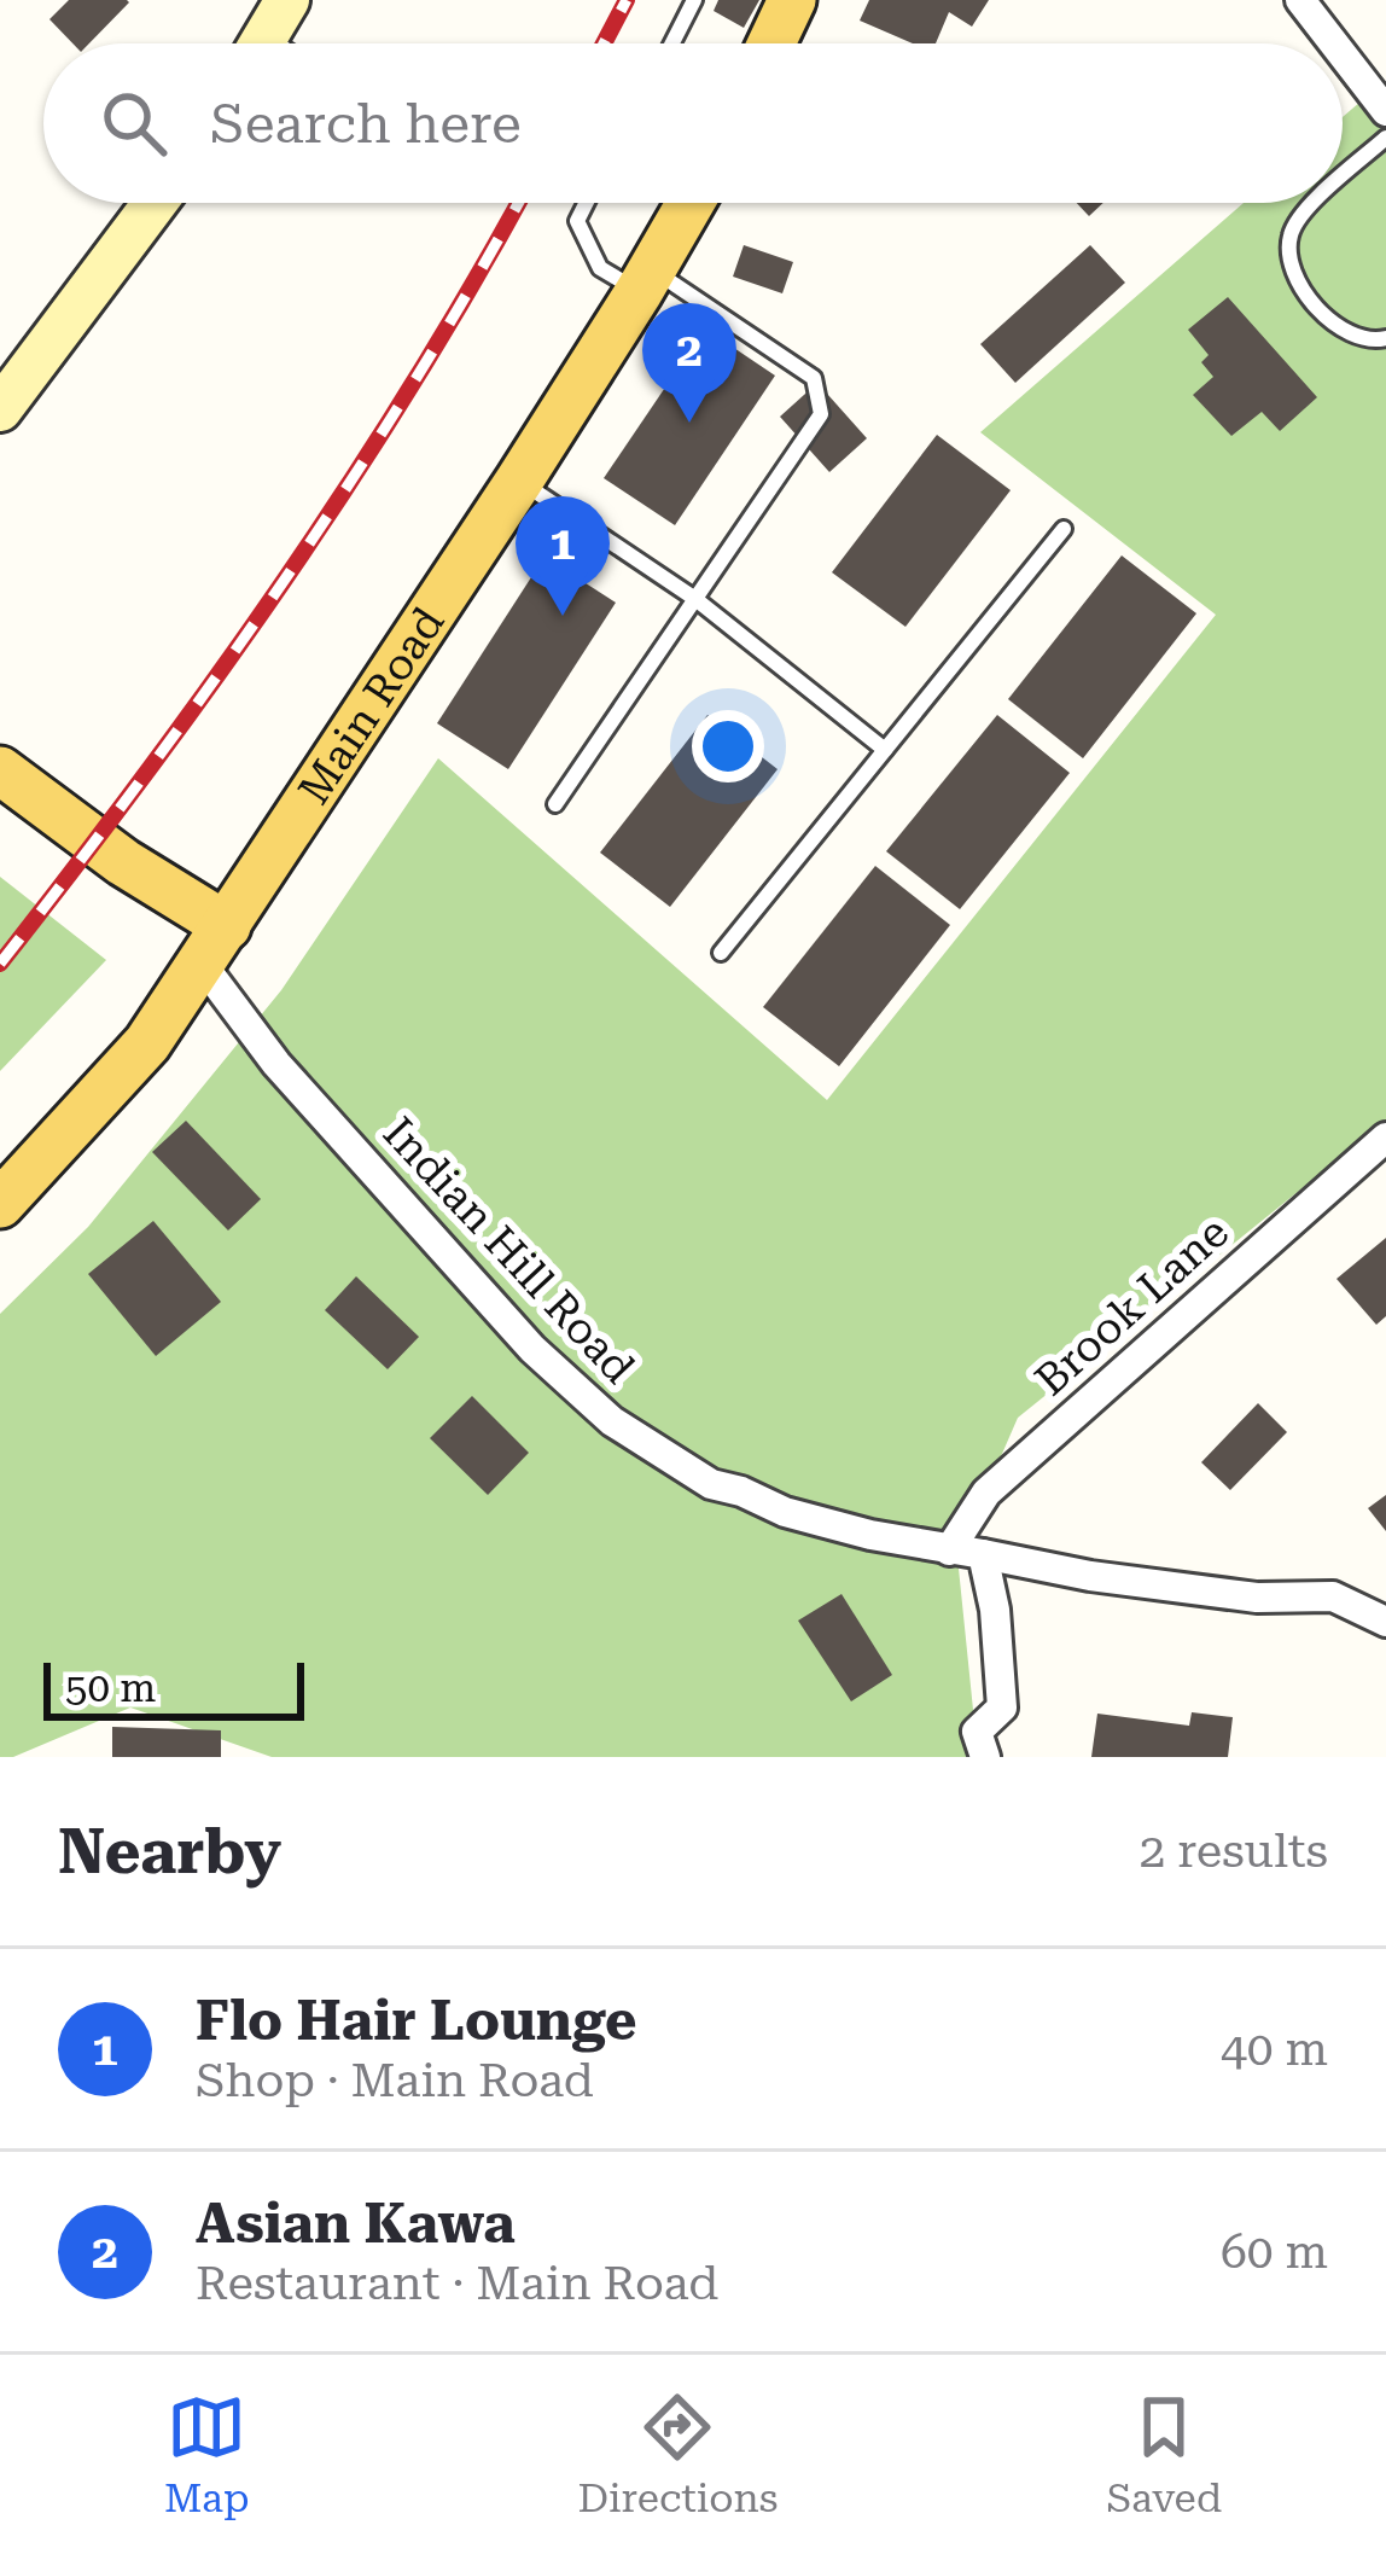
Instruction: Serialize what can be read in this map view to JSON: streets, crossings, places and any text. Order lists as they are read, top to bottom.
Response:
{
  "streets": {
    "main road": ["Main Road"],
    "street": ["Indian Hill Road", "Brook Lane"]
  },
  "crossings": [
    ["Main Road", "Indian Hill Road"],
    ["Indian Hill Road", "Brook Lane"]
  ],
  "scale_bar": "50 m",
  "page": {
    "search": "Search here",
    "pins": ["2", "1"],
    "scale": "50 m",
    "heading": ["Nearby", "2 results"],
    "list": [
      {
        "mark": "1",
        "name": "Flo Hair Lounge",
        "note": "Shop · Main Road",
        "value": "40 m"
      },
      {
        "mark": "2",
        "name": "Asian Kawa",
        "note": "Restaurant · Main Road",
        "value": "60 m"
      }
    ],
    "nav": ["Map", "Directions", "Saved"]
  }
}
